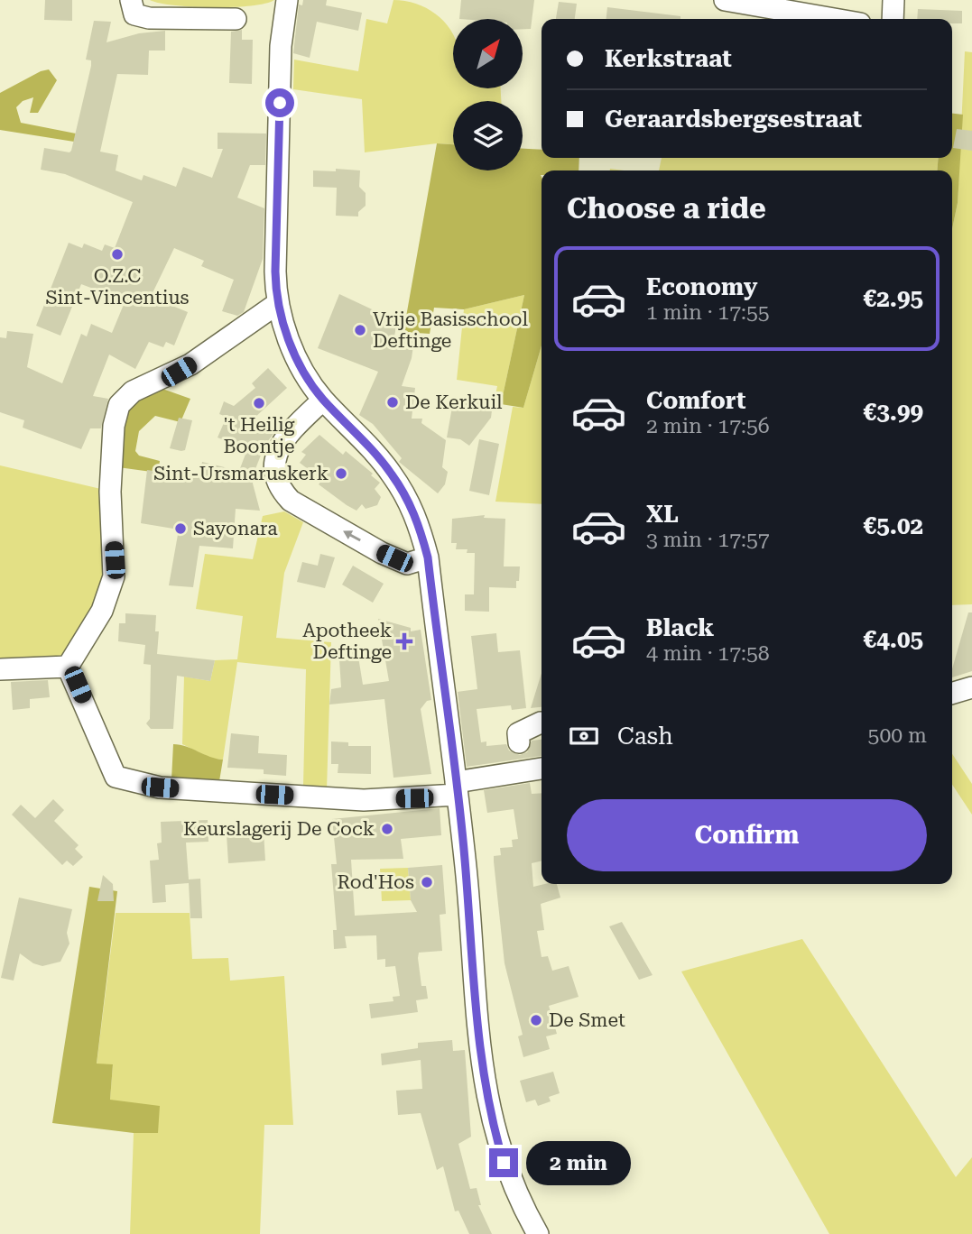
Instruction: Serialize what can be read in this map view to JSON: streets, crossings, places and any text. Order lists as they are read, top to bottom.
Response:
{
  "places": {
    "other": [
      "O.Z.C Sint-Vincentius",
      "Vrije Basisschool Deftinge",
      "De Kerkuil",
      "'t Heilig Boontje",
      "Sint-Ursmaruskerk",
      "Sayonara",
      "Keurslagerij De Cock",
      "Rod'Hos",
      "De Smet"
    ],
    "health": ["Apotheek Deftinge"]
  },
  "north": "top right",
  "page": {
    "banner": ["Kerkstraat", "Geraardsbergsestraat"],
    "heading": "Choose a ride",
    "list": [
      {
        "name": "Economy",
        "note": "1 min · 17:55",
        "value": "€2.95"
      },
      {
        "name": "Comfort",
        "note": "2 min · 17:56",
        "value": "€3.99"
      },
      {
        "name": "XL",
        "note": "3 min · 17:57",
        "value": "€5.02"
      },
      {
        "name": "Black",
        "note": "4 min · 17:58",
        "value": "€4.05"
      }
    ],
    "pay": ["Cash", "500 m"],
    "buttons": "Confirm",
    "bubble": "2 min"
  }
}
